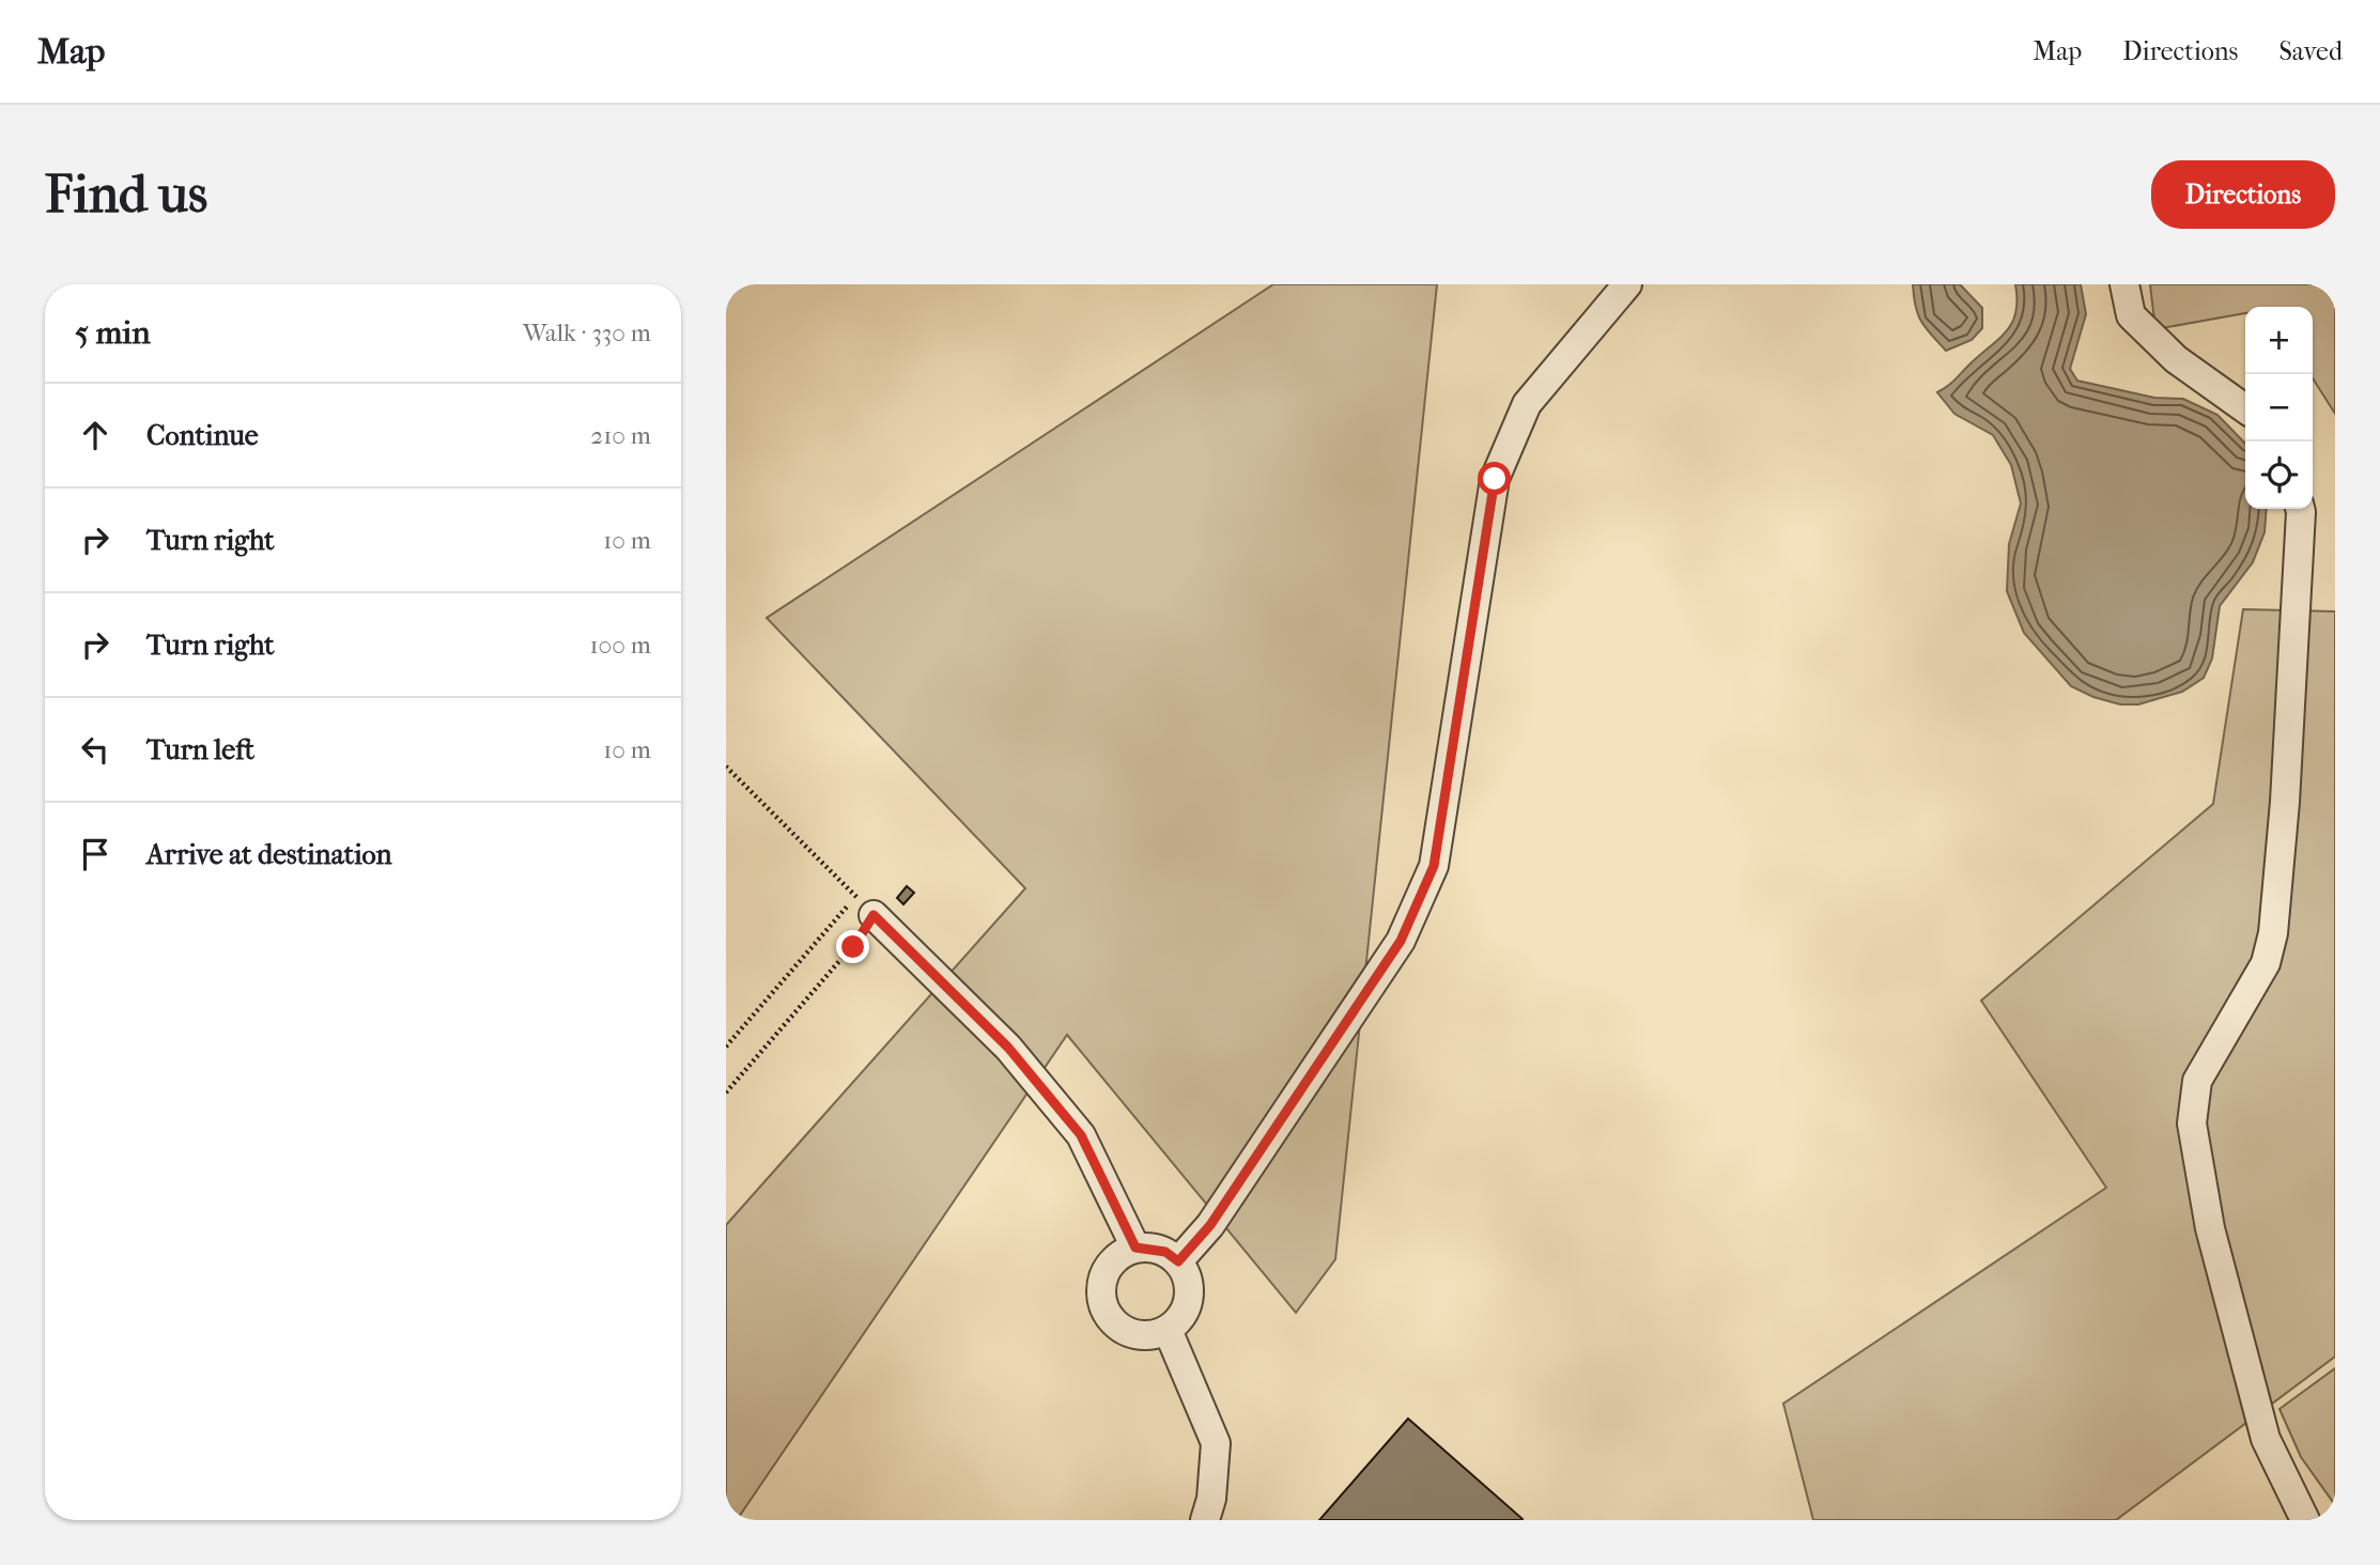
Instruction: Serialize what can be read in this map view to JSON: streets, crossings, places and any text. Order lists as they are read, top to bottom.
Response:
{
  "page": {
    "header": "Map",
    "nav": ["Map", "Directions", "Saved"],
    "buttons": "Directions",
    "title": "Find us",
    "heading": ["5 min", "Walk · 330 m"],
    "map_buttons": ["+", "−"],
    "list": [
      ["Continue", "210 m"],
      ["Turn right", "10 m"],
      ["Turn right", "100 m"],
      ["Turn left", "10 m"],
      "Arrive at destination"
    ]
  }
}
